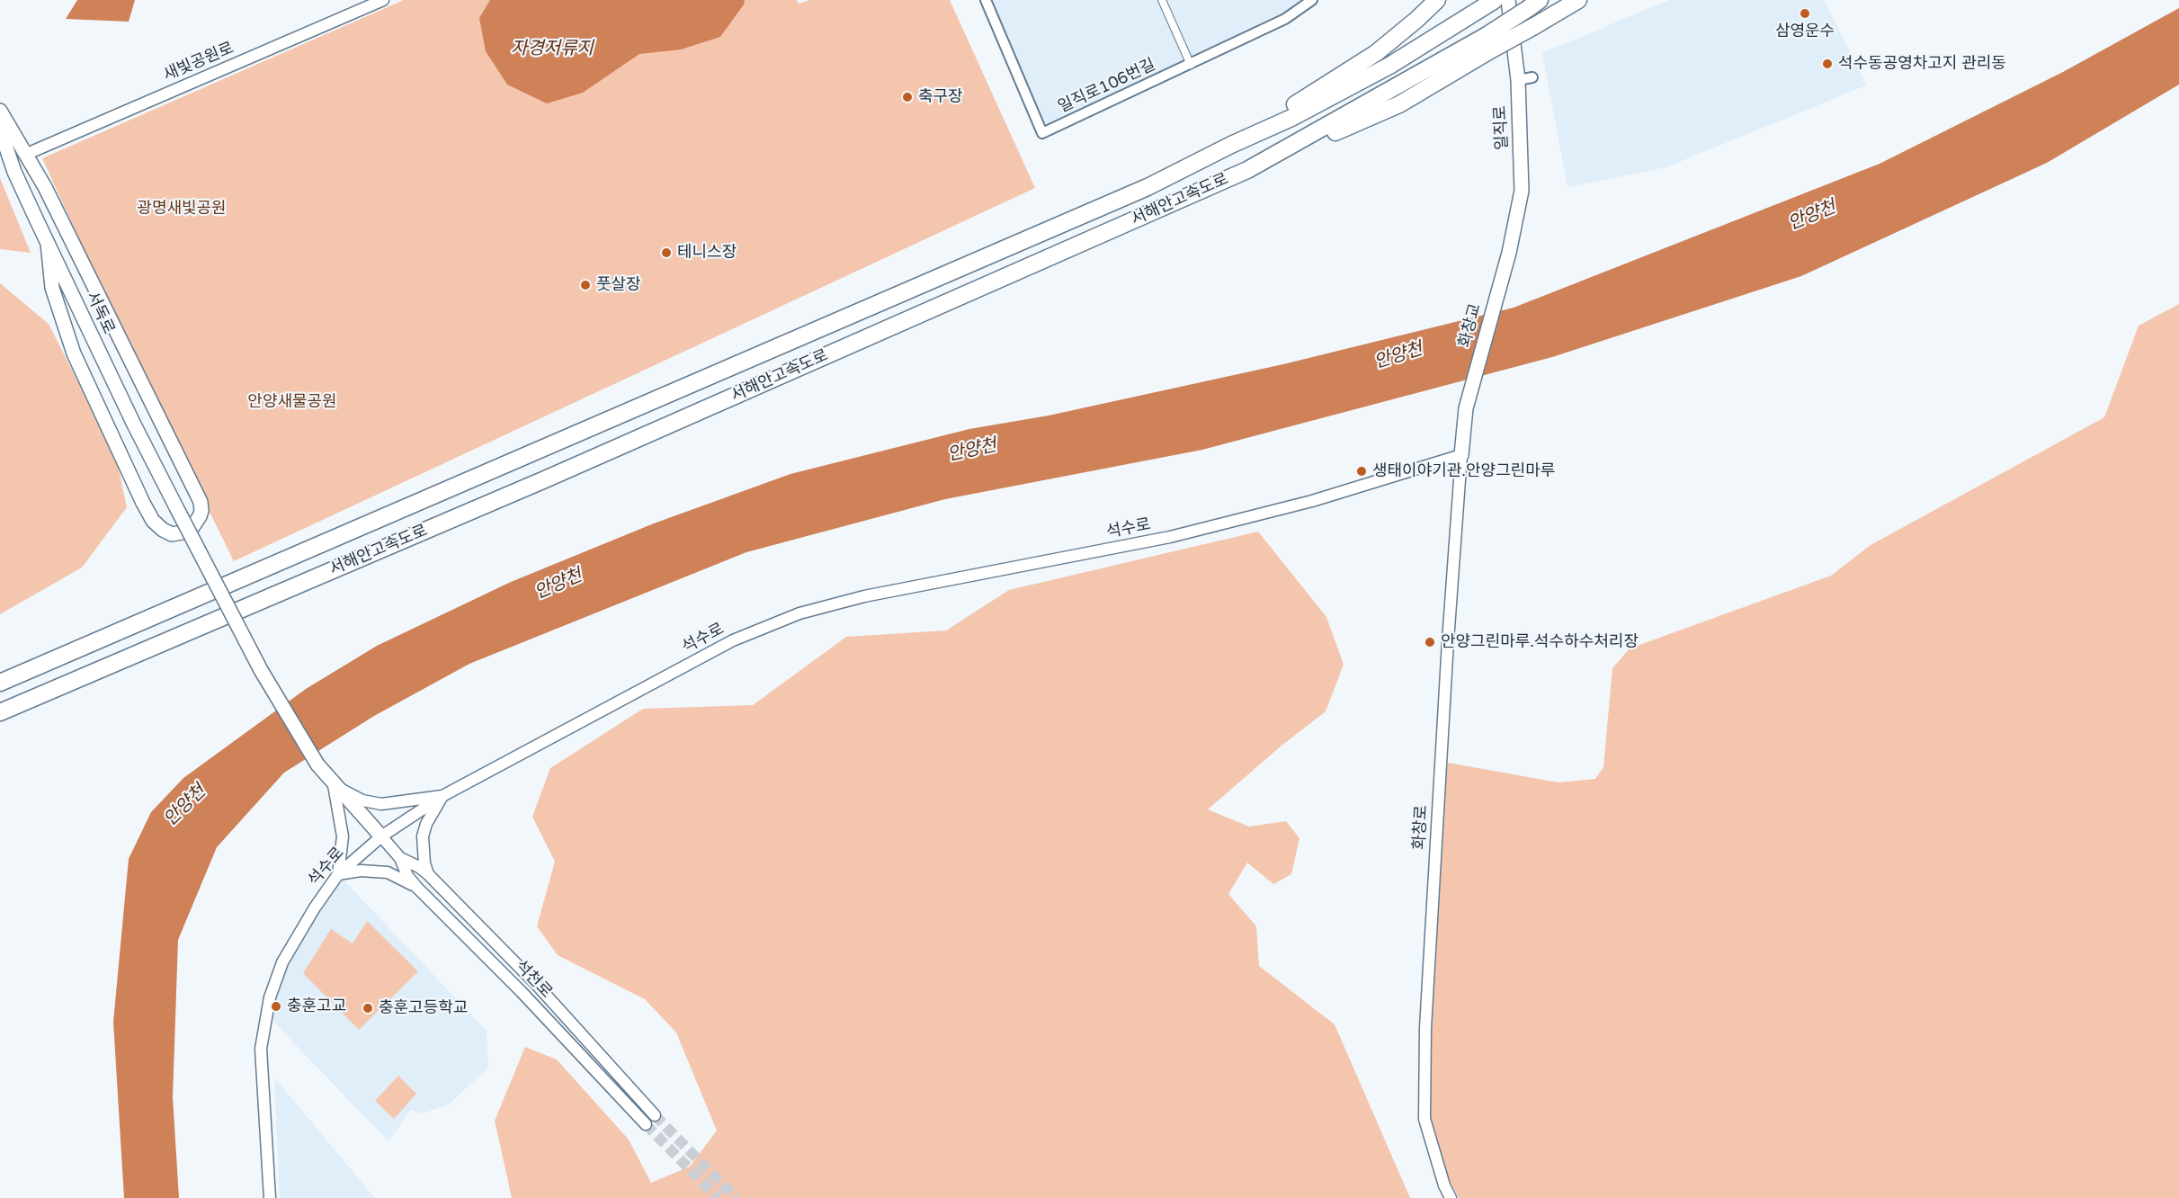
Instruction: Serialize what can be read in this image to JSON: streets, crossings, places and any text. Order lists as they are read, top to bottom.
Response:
{
  "streets": {
    "highway": ["서해안고속도로"],
    "main road": [
      "일직로",
      "서독로",
      "화창교",
      "석천로"
    ],
    "street": [
      "새빛공원로",
      "일직로106번길",
      "석수로",
      "화창로"
    ]
  },
  "crossings": [
    ["일직로", "화창교"],
    ["서독로", "석천로"],
    ["화창교", "석수로"],
    ["화창교", "화창로"],
    ["석수로", "화창로"],
    ["석수로", "석천로"]
  ],
  "water": ["자경저류지", "안양천"],
  "parks": ["광명새빛공원", "안양새물공원"],
  "places": [
    "삼영운수",
    "석수동공영차고지 관리동",
    "축구장",
    "테니스장",
    "풋살장",
    "생태이야기관.안양그린마루",
    "안양그린마루.석수하수처리장",
    "충훈고교",
    "충훈고등학교"
  ]
}
